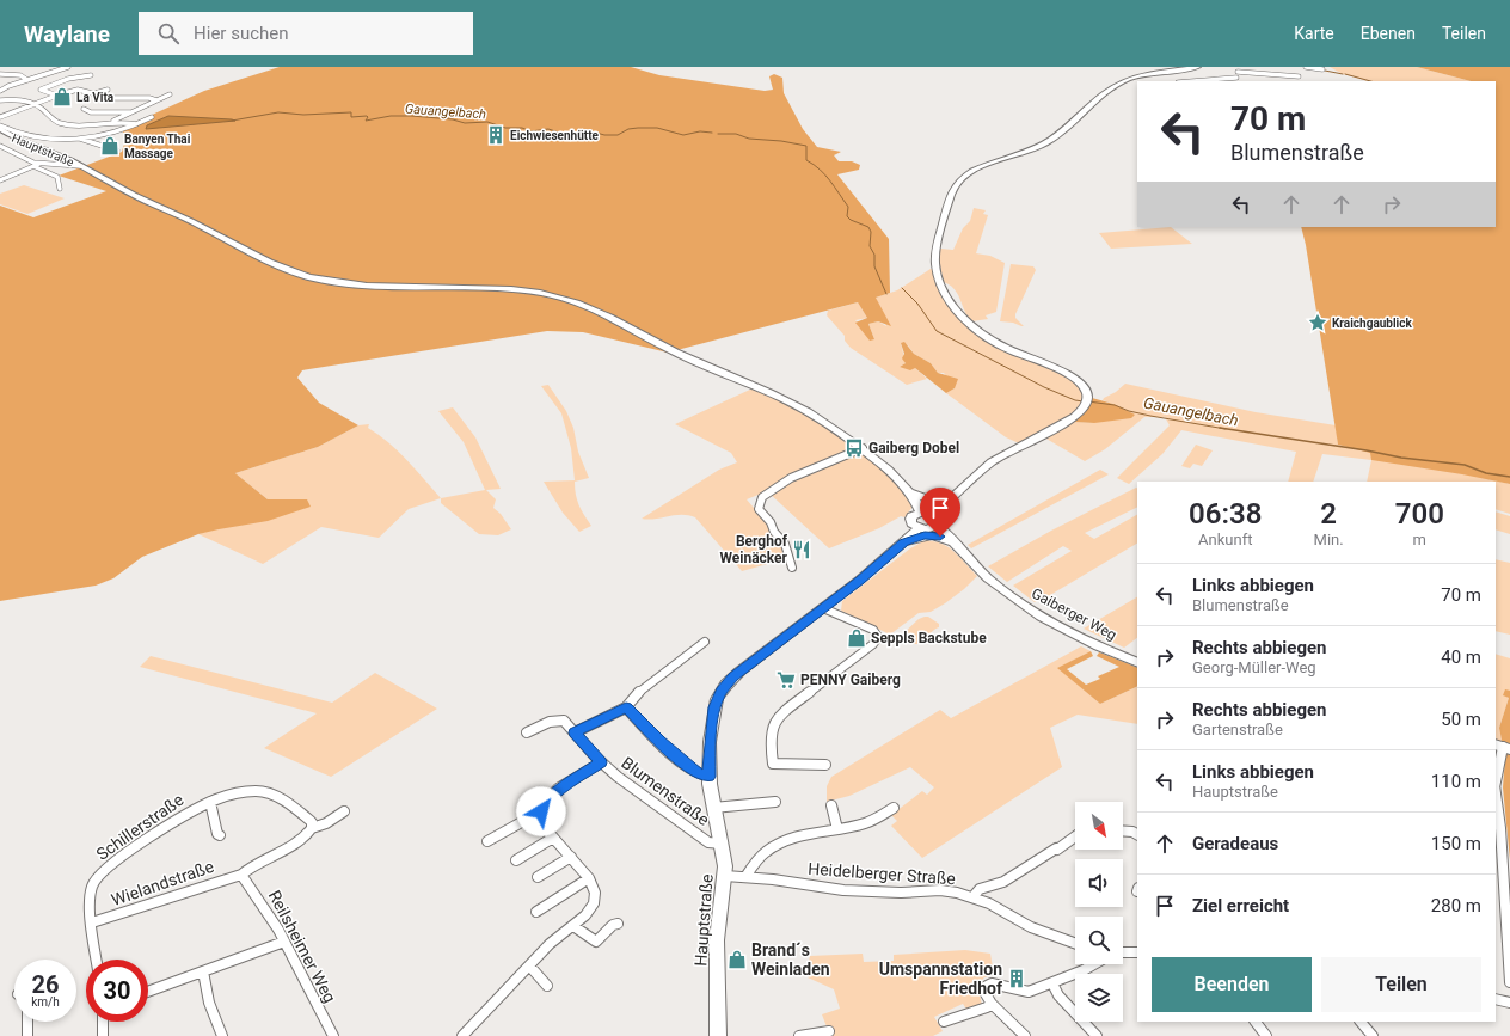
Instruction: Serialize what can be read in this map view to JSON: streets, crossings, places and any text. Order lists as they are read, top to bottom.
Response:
{
  "streets": {
    "main road": ["Hauptstraße", "Gaiberger Weg"],
    "street": [
      "Blumenstraße",
      "Schillerstraße",
      "Heidelberger Straße",
      "Wielandstraße",
      "Reilsheimer Weg"
    ]
  },
  "crossings": [
    ["Hauptstraße", "Gaiberger Weg"],
    ["Hauptstraße", "Blumenstraße"],
    ["Hauptstraße", "Heidelberger Straße"],
    ["Schillerstraße", "Wielandstraße"],
    ["Wielandstraße", "Reilsheimer Weg"]
  ],
  "water": ["Gauangelbach"],
  "places": {
    "shop": [
      "La Vita",
      "Banyen Thai Massage",
      "Seppls Backstube",
      "Brand´s Weinladen"
    ],
    "building": ["Eichwiesenhütte", "Umspannstation Friedhof"],
    "place": ["Kraichgaublick"],
    "bus stop": ["Gaiberg Dobel"],
    "restaurant": ["Berghof Weinäcker"],
    "supermarket": ["PENNY Gaiberg"]
  },
  "north": "bottom right",
  "page": {
    "header": "Waylane",
    "search": "Hier suchen",
    "nav": ["Karte", "Ebenen", "Teilen"],
    "turn": ["70 m", "Blumenstraße"],
    "eta": [
      "06:38",
      "Ankunft",
      "2",
      "Min.",
      "700",
      "m"
    ],
    "list": [
      {
        "name": "Links abbiegen",
        "note": "Blumenstraße",
        "value": "70 m"
      },
      {
        "name": "Rechts abbiegen",
        "note": "Georg-Müller-Weg",
        "value": "40 m"
      },
      {
        "name": "Rechts abbiegen",
        "note": "Gartenstraße",
        "value": "50 m"
      },
      {
        "name": "Links abbiegen",
        "note": "Hauptstraße",
        "value": "110 m"
      },
      {
        "name": "Geradeaus",
        "value": "150 m"
      },
      {
        "name": "Ziel erreicht",
        "value": "280 m"
      }
    ],
    "buttons": ["Beenden", "Teilen"],
    "speed": "26 km/h",
    "limit": "30"
  }
}
